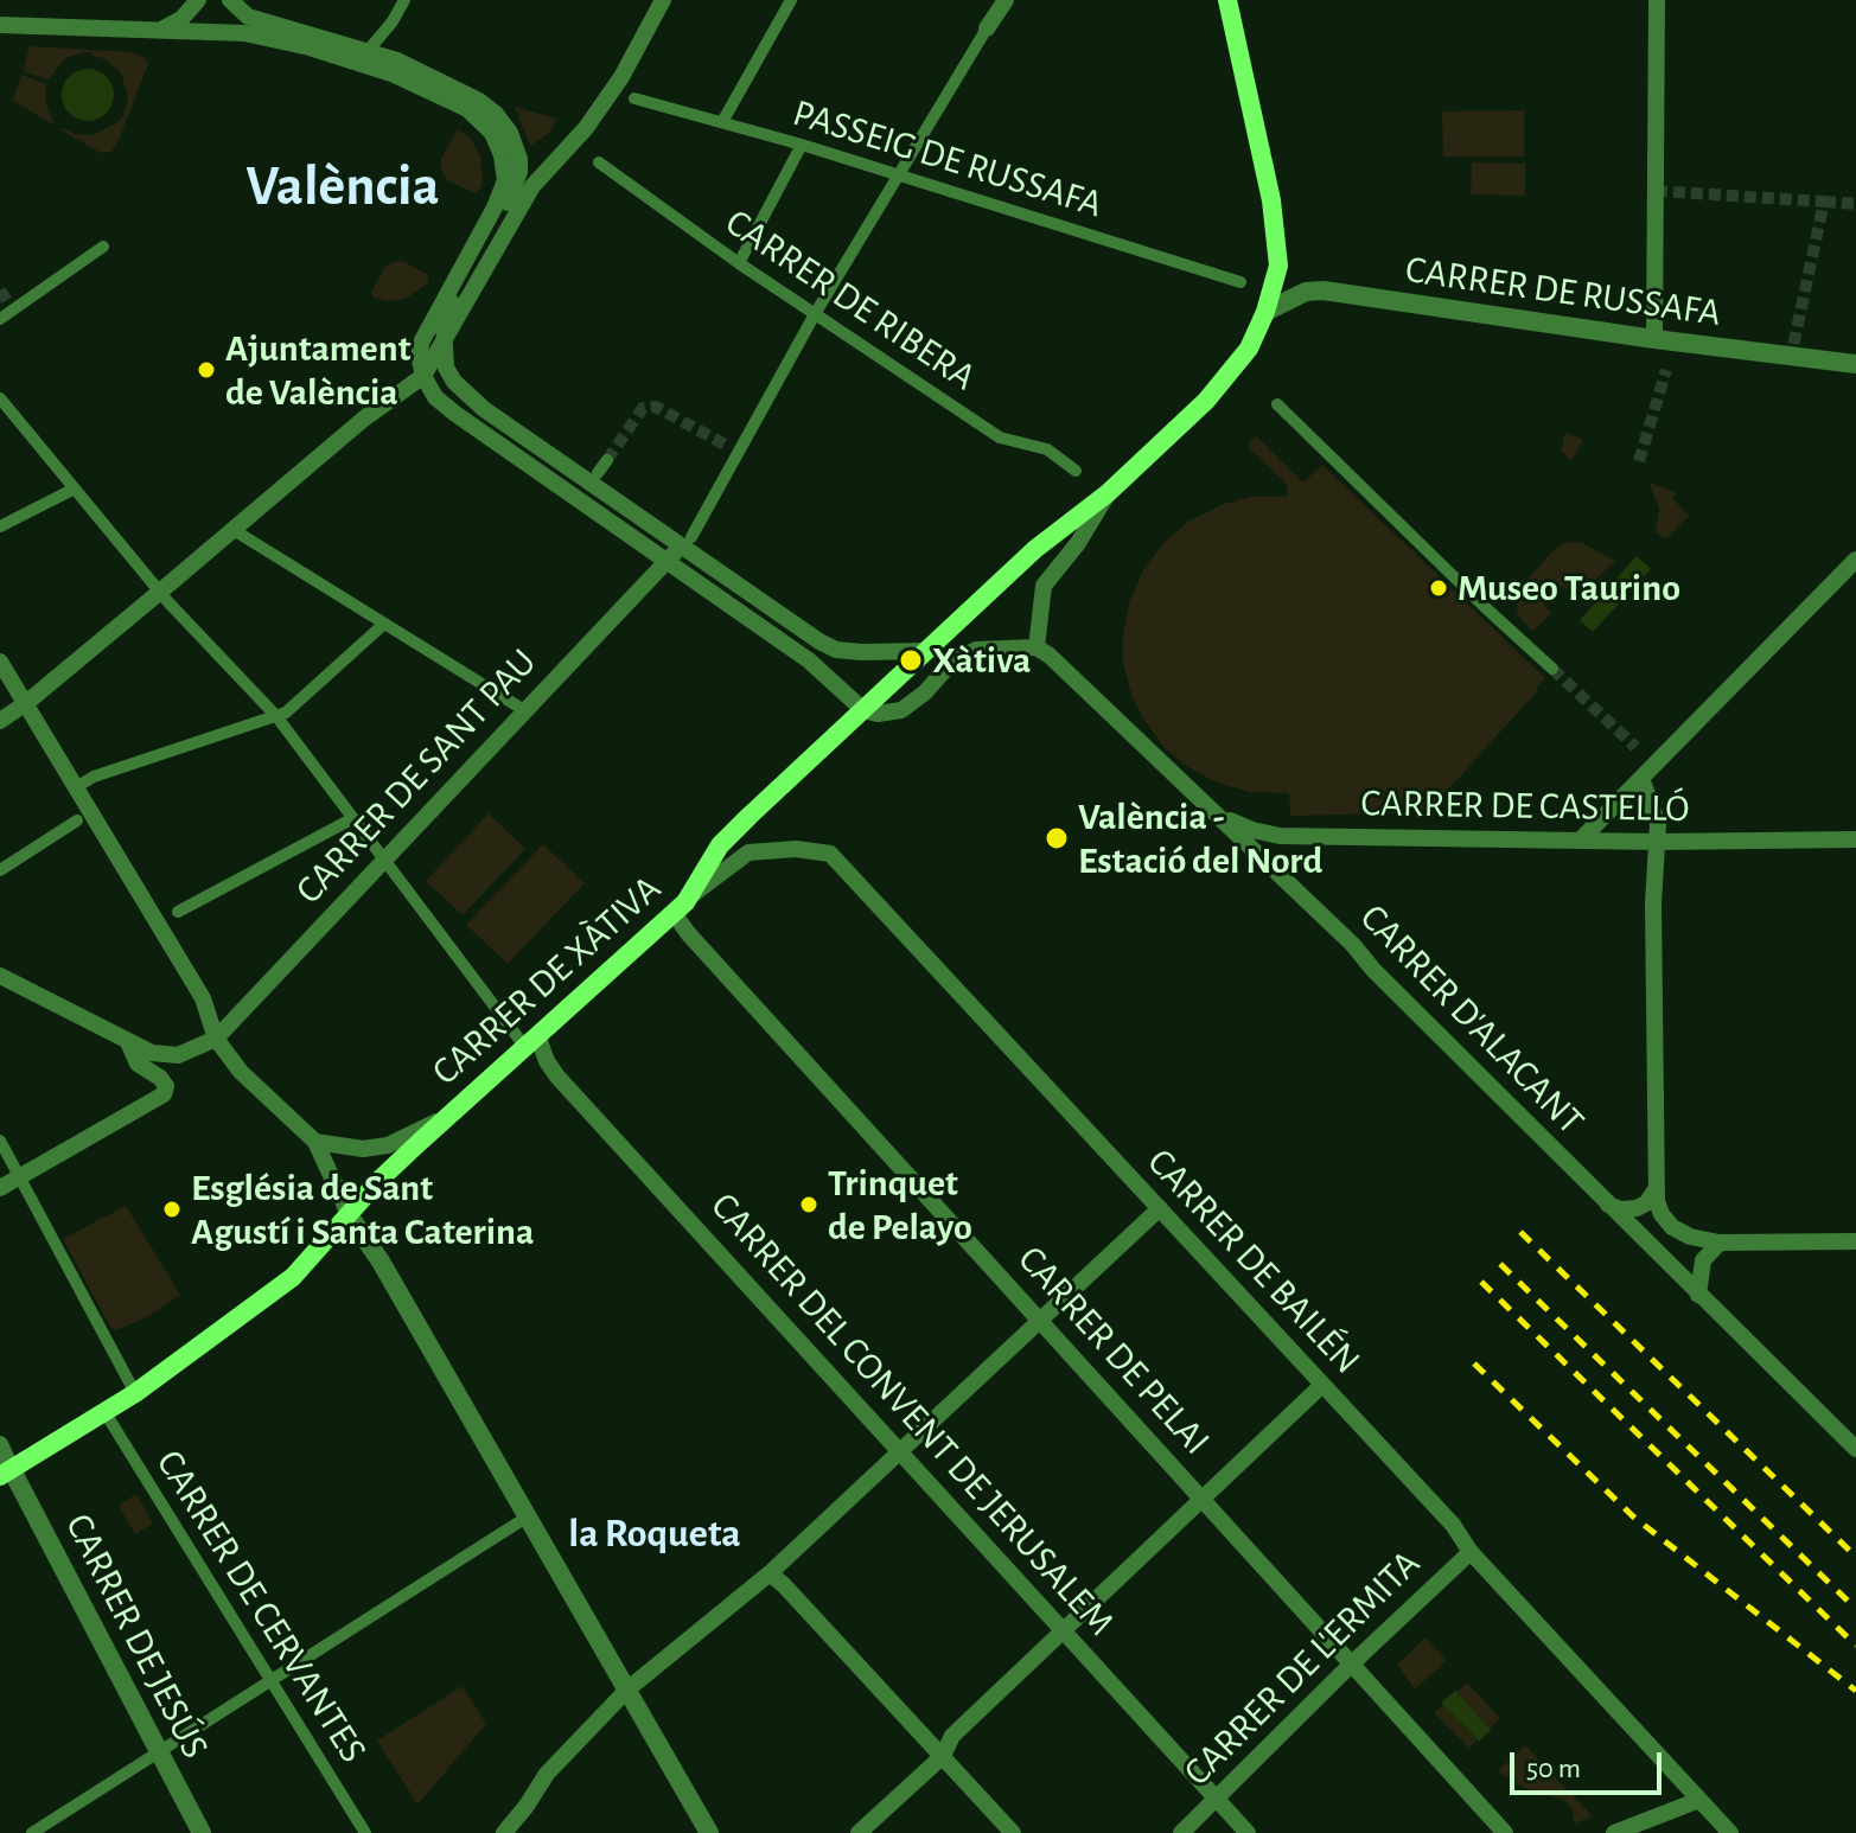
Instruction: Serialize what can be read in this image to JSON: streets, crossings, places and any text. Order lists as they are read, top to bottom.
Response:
{
  "streets": {
    "main road": ["CARRER DE XÀTIVA"],
    "street": [
      "PASSEIG DE RUSSAFA",
      "CARRER DE RUSSAFA",
      "CARRER DE RIBERA",
      "CARRER DE SANT PAU",
      "CARRER DE CASTELLÓ",
      "CARRER D'ALACANT",
      "CARRER DE BAILÉN",
      "CARRER DE PELAI",
      "CARRER DEL CONVENT DE JERUSALEM",
      "CARRER DE CERVANTES",
      "CARRER DE JESÚS",
      "CARRER DE L'ERMITA"
    ]
  },
  "crossings": [
    ["CARRER DE RUSSAFA", "CARRER DE XÀTIVA"],
    ["CARRER DE CASTELLÓ", "CARRER D'ALACANT"],
    ["CARRER DE XÀTIVA", "CARRER D'ALACANT"],
    ["CARRER DE XÀTIVA", "CARRER DE BAILÉN"],
    ["CARRER DE XÀTIVA", "CARRER DE PELAI"],
    ["CARRER DE XÀTIVA", "CARRER DEL CONVENT DE JERUSALEM"],
    ["CARRER DE XÀTIVA", "CARRER DE CERVANTES"],
    ["CARRER DE XÀTIVA", "CARRER DE JESÚS"],
    ["CARRER DE BAILÉN", "CARRER DE L'ERMITA"],
    ["CARRER DE PELAI", "CARRER DE L'ERMITA"],
    ["CARRER DEL CONVENT DE JERUSALEM", "CARRER DE L'ERMITA"]
  ],
  "districts": ["València", "la Roqueta"],
  "places": [
    "Ajuntament de València",
    "Museo Taurino",
    "Xàtiva",
    "València - Estació del Nord",
    "Trinquet de Pelayo",
    "Església de Sant Agustí i Santa Caterina"
  ],
  "scale_bar": "50 m"
}
